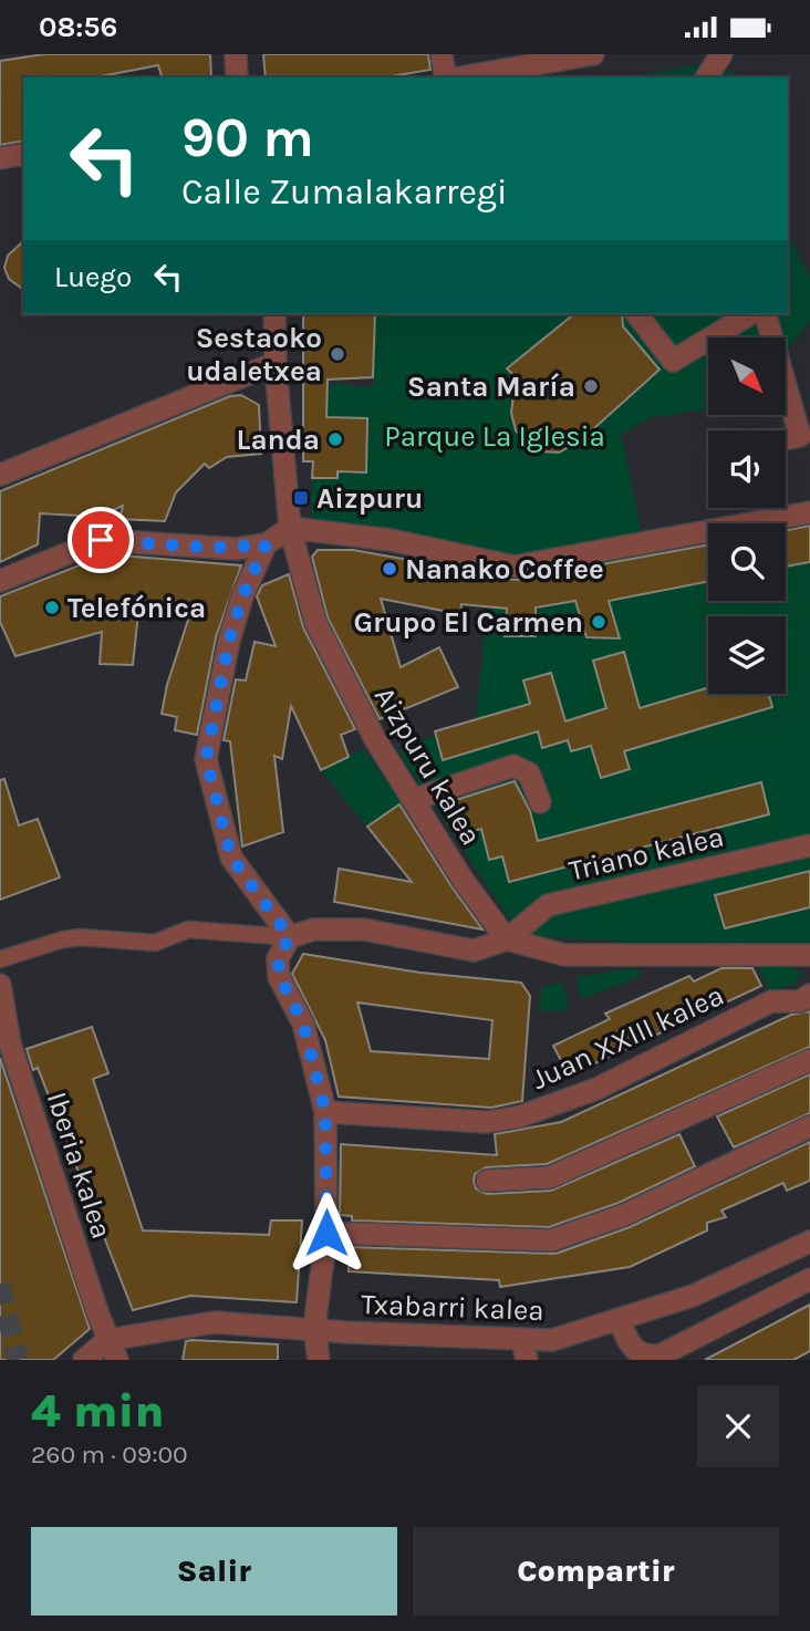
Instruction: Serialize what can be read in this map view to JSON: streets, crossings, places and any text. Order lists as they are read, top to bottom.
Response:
{
  "streets": {
    "street": [
      "Aizpuru kalea",
      "Triano kalea",
      "Juan XXIII kalea",
      "Iberia kalea",
      "Txabarri kalea"
    ]
  },
  "crossings": [
    ["Aizpuru kalea", "Triano kalea"],
    ["Iberia kalea", "Txabarri kalea"]
  ],
  "parks": ["Parque La Iglesia"],
  "places": {
    "other": [
      "Sestaoko udaletxea",
      "Santa María",
      "Landa",
      "Nanako Coffee",
      "Telefónica",
      "Grupo El Carmen"
    ],
    "transit": ["Aizpuru"]
  },
  "north": "bottom right",
  "page": {
    "status": "08:56",
    "turn": ["90 m", "Calle Zumalakarregi"],
    "then": "Luego",
    "heading": ["4 min", "260 m · 09:00"],
    "buttons": ["Salir", "Compartir"]
  }
}
